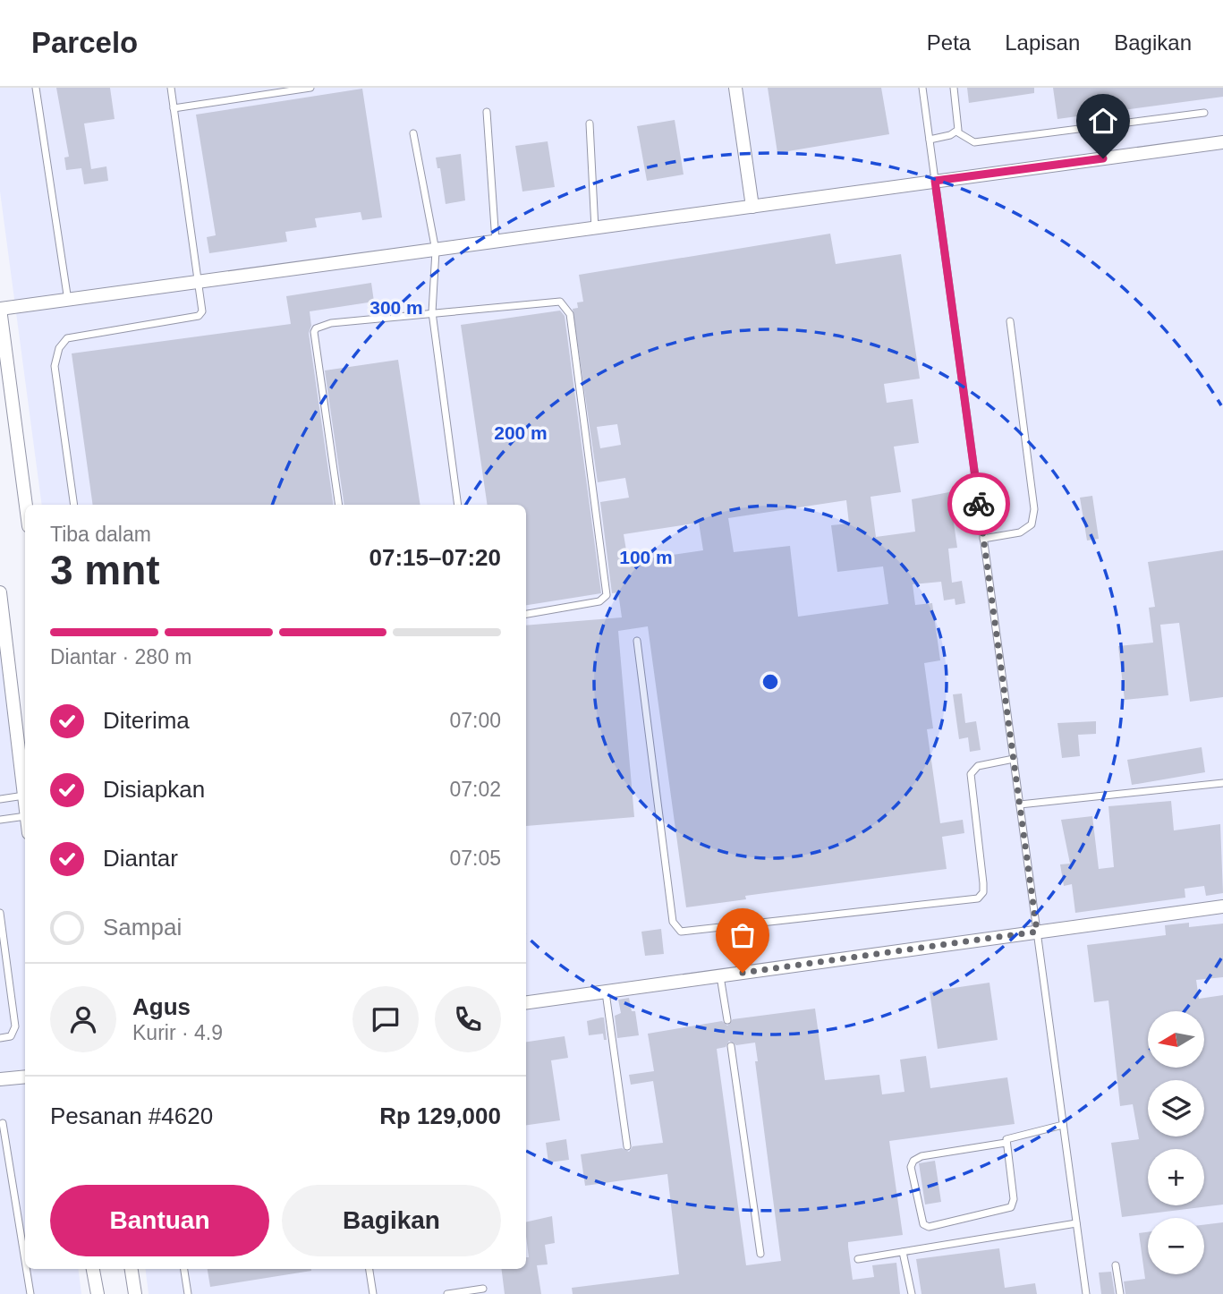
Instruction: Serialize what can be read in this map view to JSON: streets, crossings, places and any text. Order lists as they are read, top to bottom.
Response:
{
  "north": "left",
  "page": {
    "header": "Parcelo",
    "nav": ["Peta", "Lapisan", "Bagikan"],
    "heading": ["3 mnt", "Tiba dalam", "07:15–07:20"],
    "panel": [
      "Agus",
      "Kurir · 4.9",
      "Pesanan #4620",
      "Rp 129,000"
    ],
    "bar": "Diantar · 280 m",
    "list": [
      ["Diterima", "07:00"],
      ["Disiapkan", "07:02"],
      ["Diantar", "07:05"],
      "Sampai"
    ],
    "map_buttons": ["+", "−"],
    "buttons": ["Bantuan", "Bagikan"]
  },
  "rings": ["300 m", "200 m", "100 m"]
}
